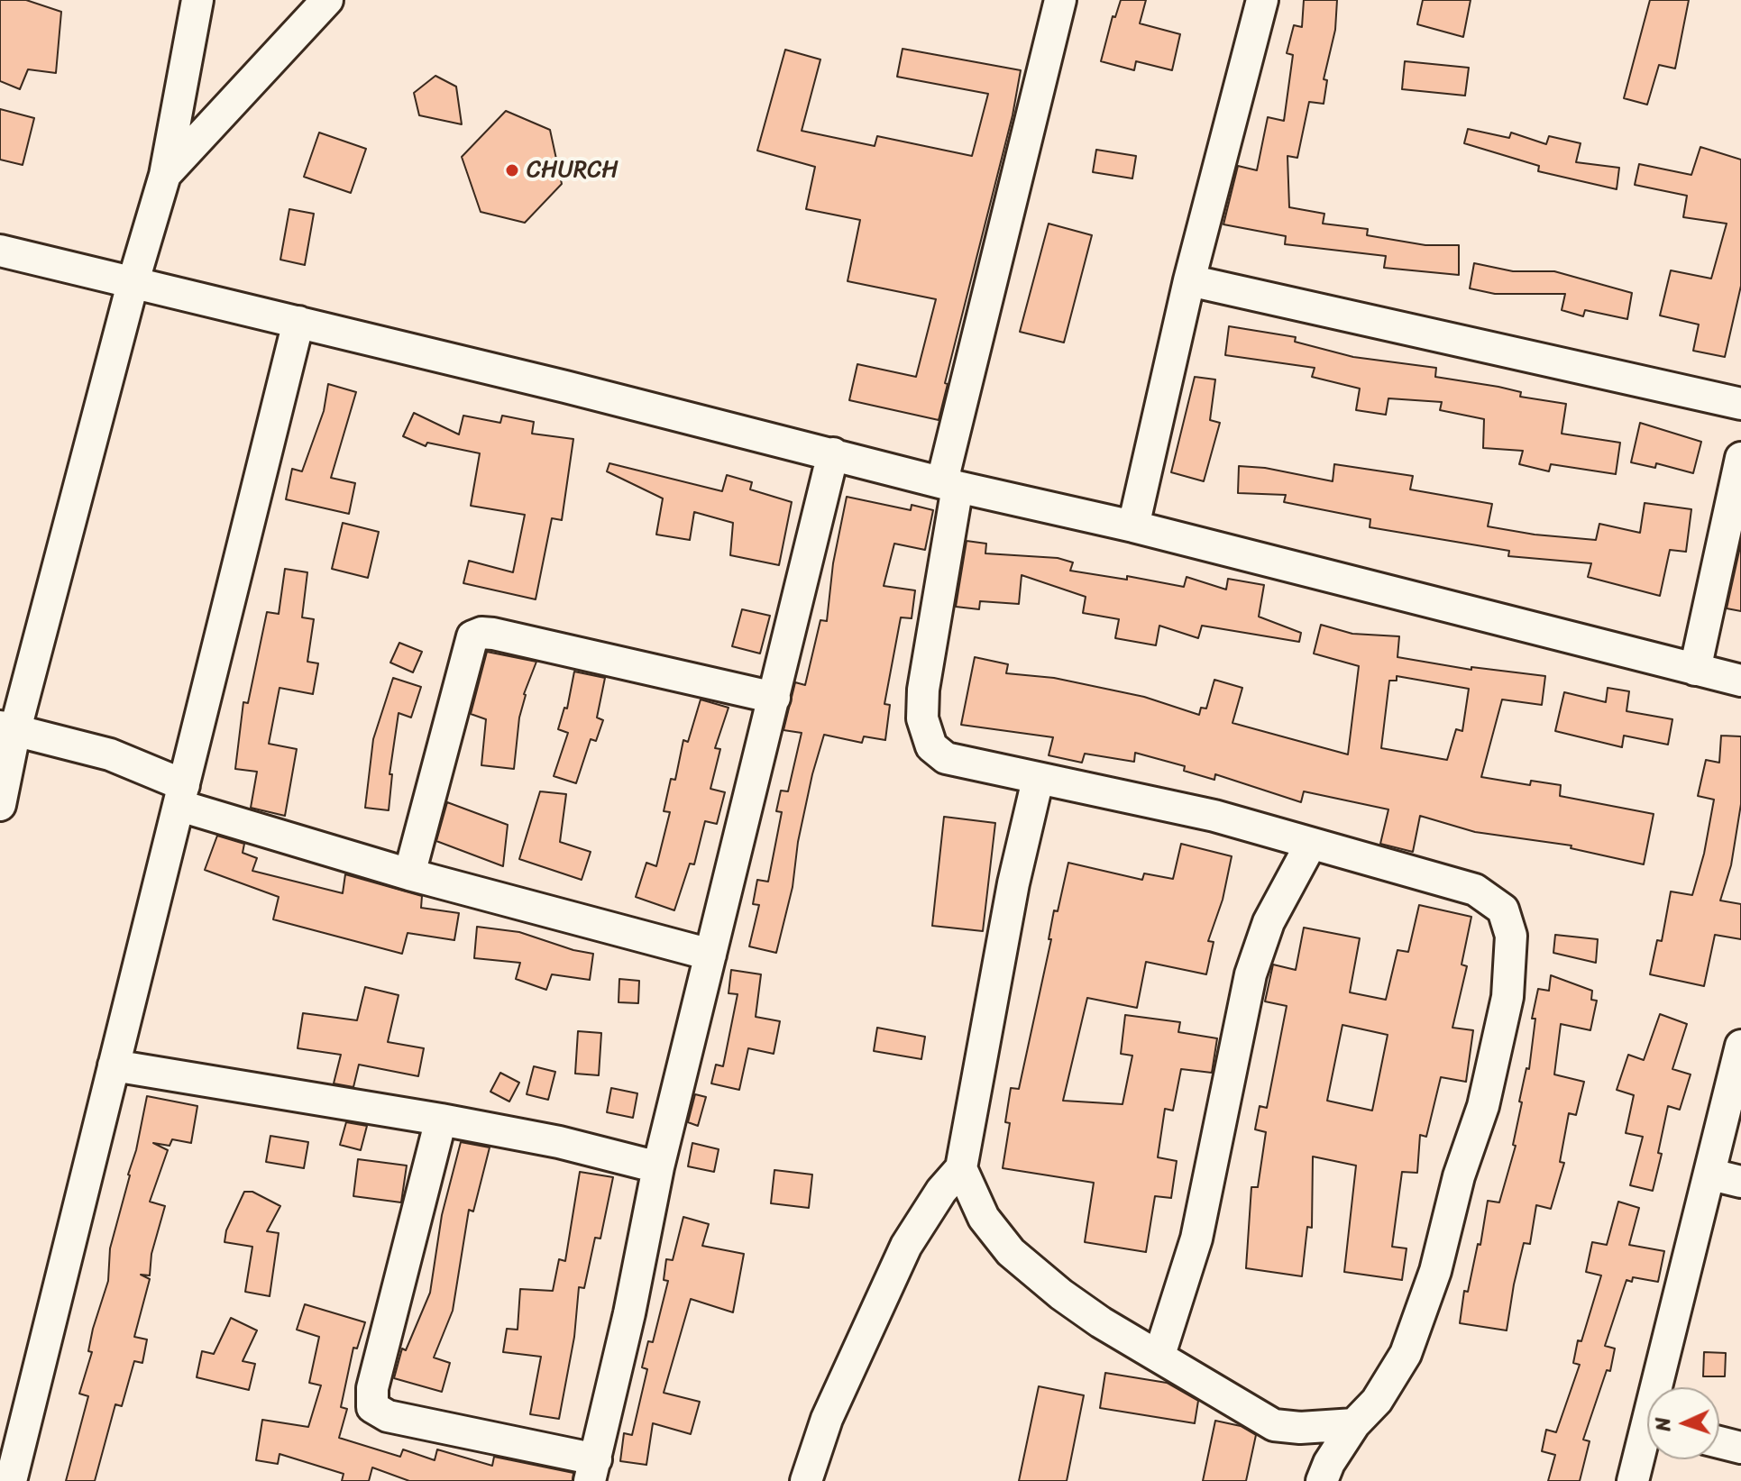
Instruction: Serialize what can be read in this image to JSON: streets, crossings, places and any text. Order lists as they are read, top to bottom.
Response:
{
  "places": ["CHURCH"],
  "north": "left"
}
